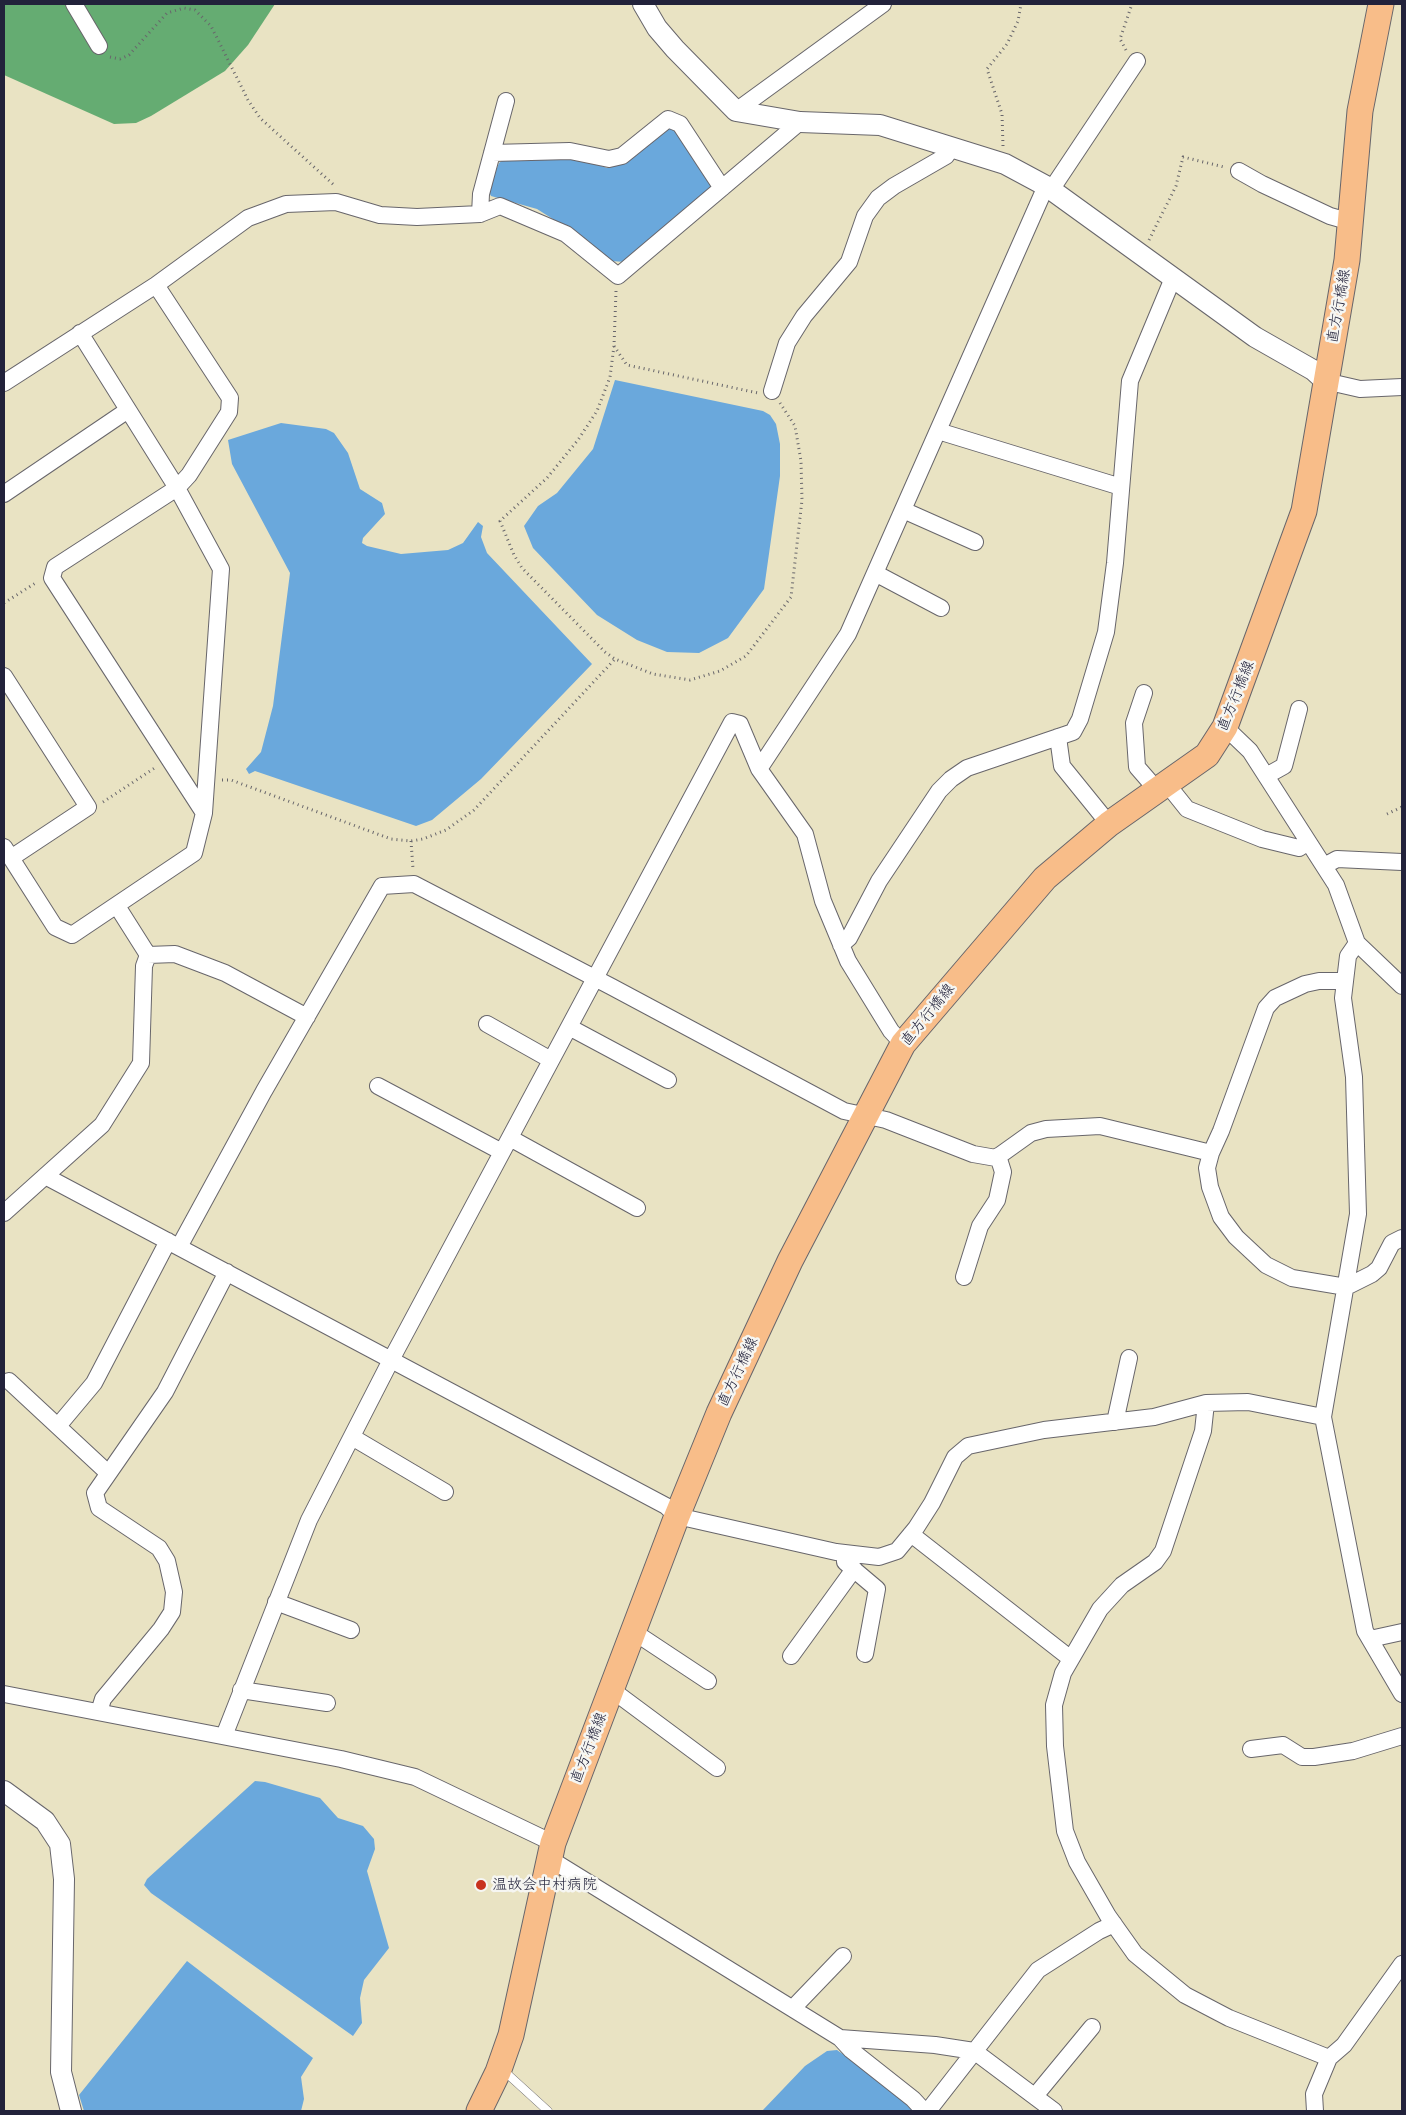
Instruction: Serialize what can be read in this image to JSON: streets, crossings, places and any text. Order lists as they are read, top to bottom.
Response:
{
  "streets": {
    "main road": ["直方行橋線"]
  },
  "places": ["温故会中村病院"]
}
